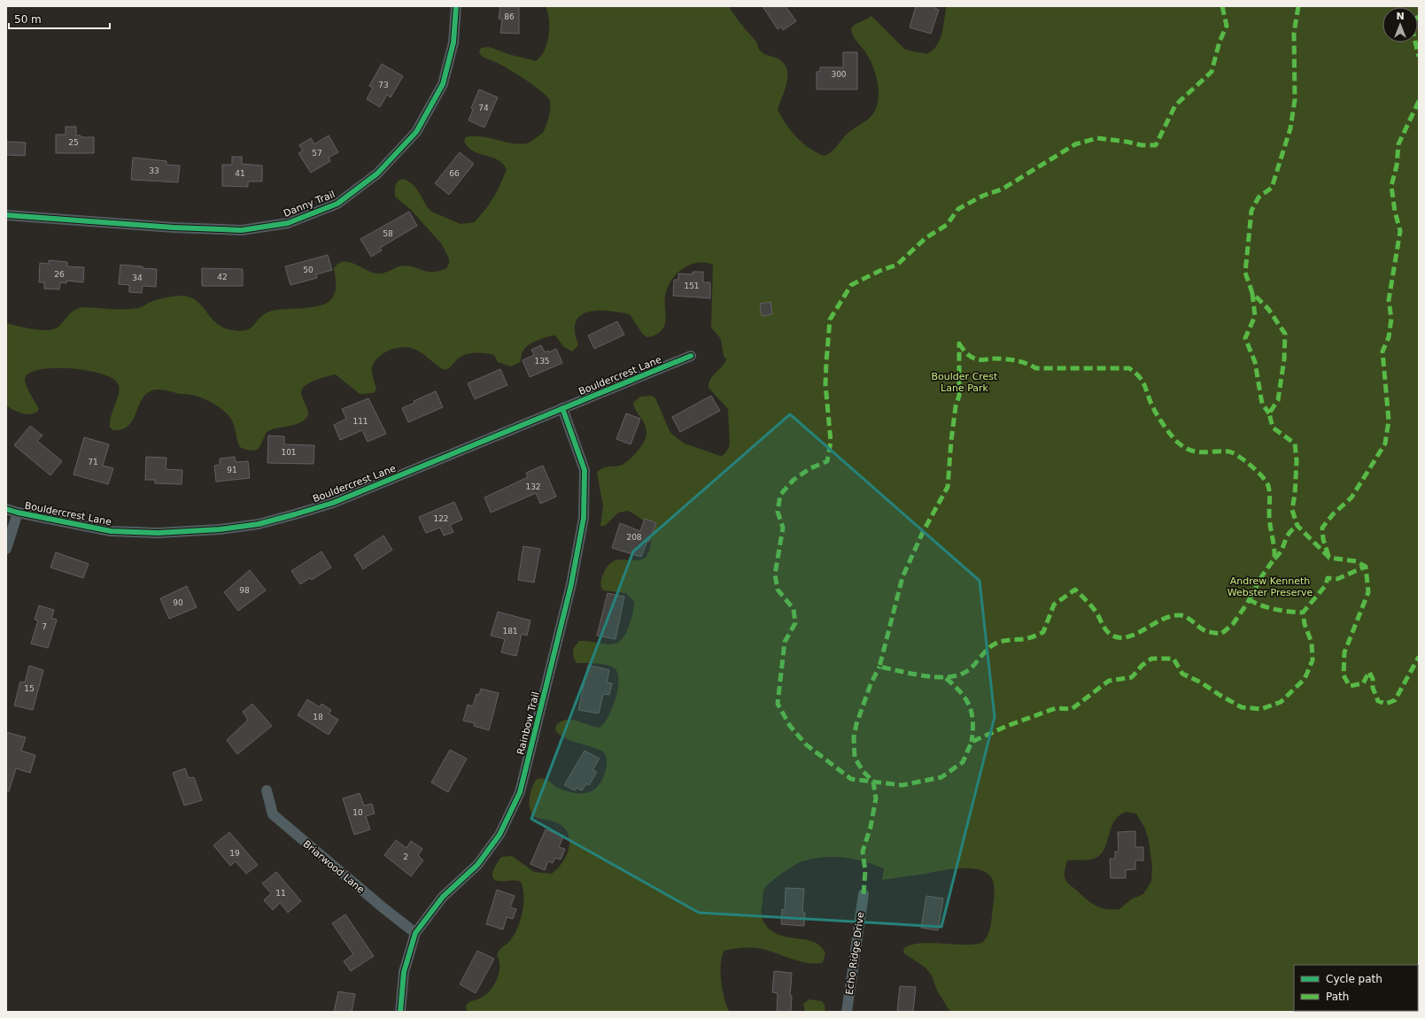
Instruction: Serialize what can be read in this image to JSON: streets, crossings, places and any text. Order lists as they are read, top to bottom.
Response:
{
  "streets": {
    "street": [
      "Danny Trail",
      "Bouldercrest Lane",
      "Rainbow Trail",
      "Briarwood Lane",
      "Echo Ridge Drive"
    ]
  },
  "crossings": [
    ["Bouldercrest Lane", "Rainbow Trail"],
    ["Rainbow Trail", "Briarwood Lane"]
  ],
  "parks": ["Boulder Crest Lane Park", "Andrew Kenneth Webster Preserve"],
  "house_numbers": [
    "86",
    "300",
    "73",
    "74",
    "25",
    "57",
    "33",
    "41",
    "66",
    "58",
    "50",
    "26",
    "42",
    "34",
    "151",
    "135",
    "111",
    "101",
    "71",
    "91",
    "132",
    "122",
    "208",
    "98",
    "90",
    "7",
    "181",
    "15",
    "18",
    "10",
    "19",
    "2",
    "11"
  ],
  "legend": ["Cycle path", "Path"],
  "scale_bar": "50 m",
  "north": "top"
}
